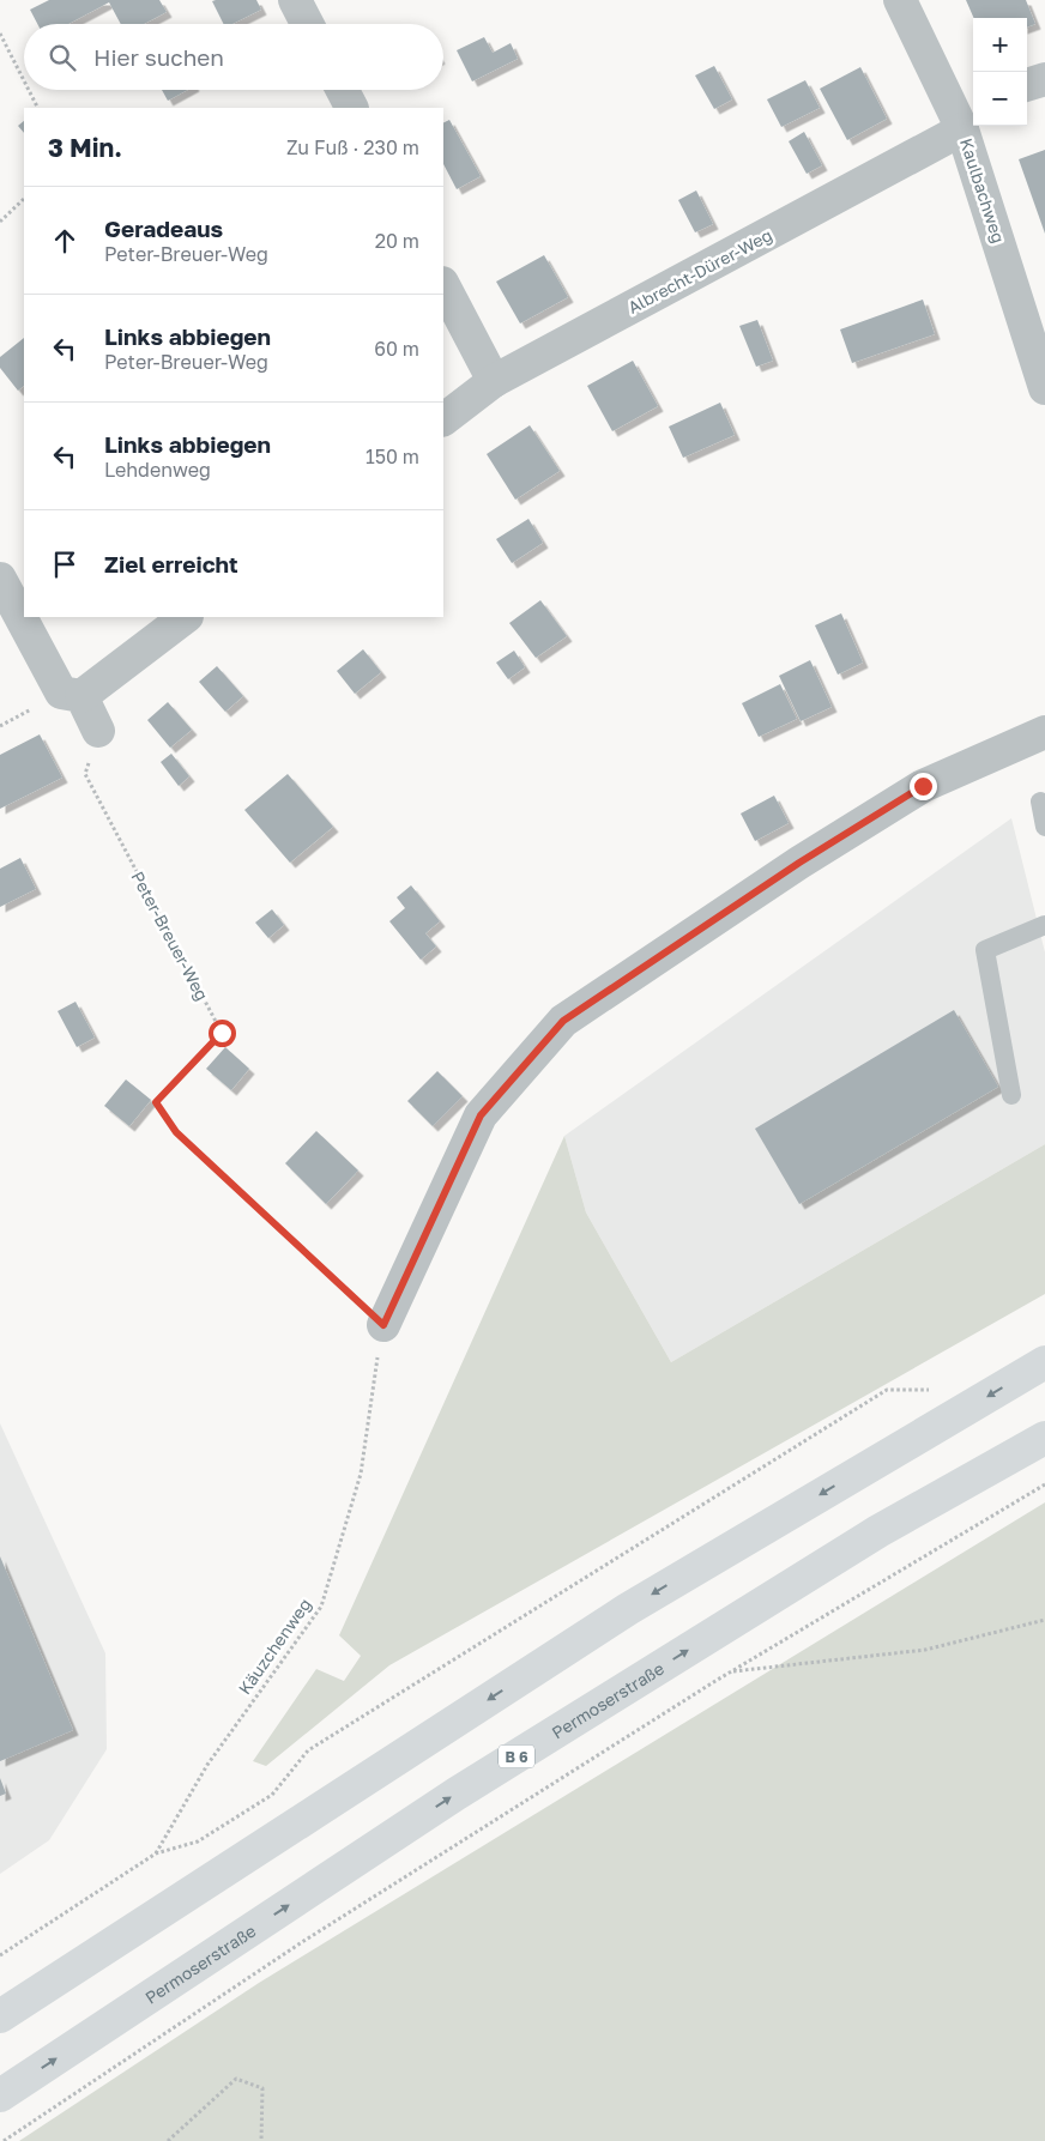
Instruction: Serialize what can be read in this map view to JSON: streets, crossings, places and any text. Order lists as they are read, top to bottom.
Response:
{
  "streets": {
    "main road": ["Permoserstraße", "B 6"],
    "street": ["Kaulbachweg", "Albrecht-Dürer-Weg"],
    "path": ["Peter-Breuer-Weg", "Käuzchenweg"]
  },
  "crossings": [
    ["Kaulbachweg", "Albrecht-Dürer-Weg"],
    ["Peter-Breuer-Weg", "Käuzchenweg"]
  ],
  "page": {
    "map_buttons": ["+", "−"],
    "search": "Hier suchen",
    "heading": ["3 Min.", "Zu Fuß · 230 m"],
    "list": [
      ["Geradeaus", "Peter-Breuer-Weg", "20 m"],
      ["Links abbiegen", "Peter-Breuer-Weg", "60 m"],
      ["Links abbiegen", "Lehdenweg", "150 m"],
      "Ziel erreicht"
    ]
  }
}
